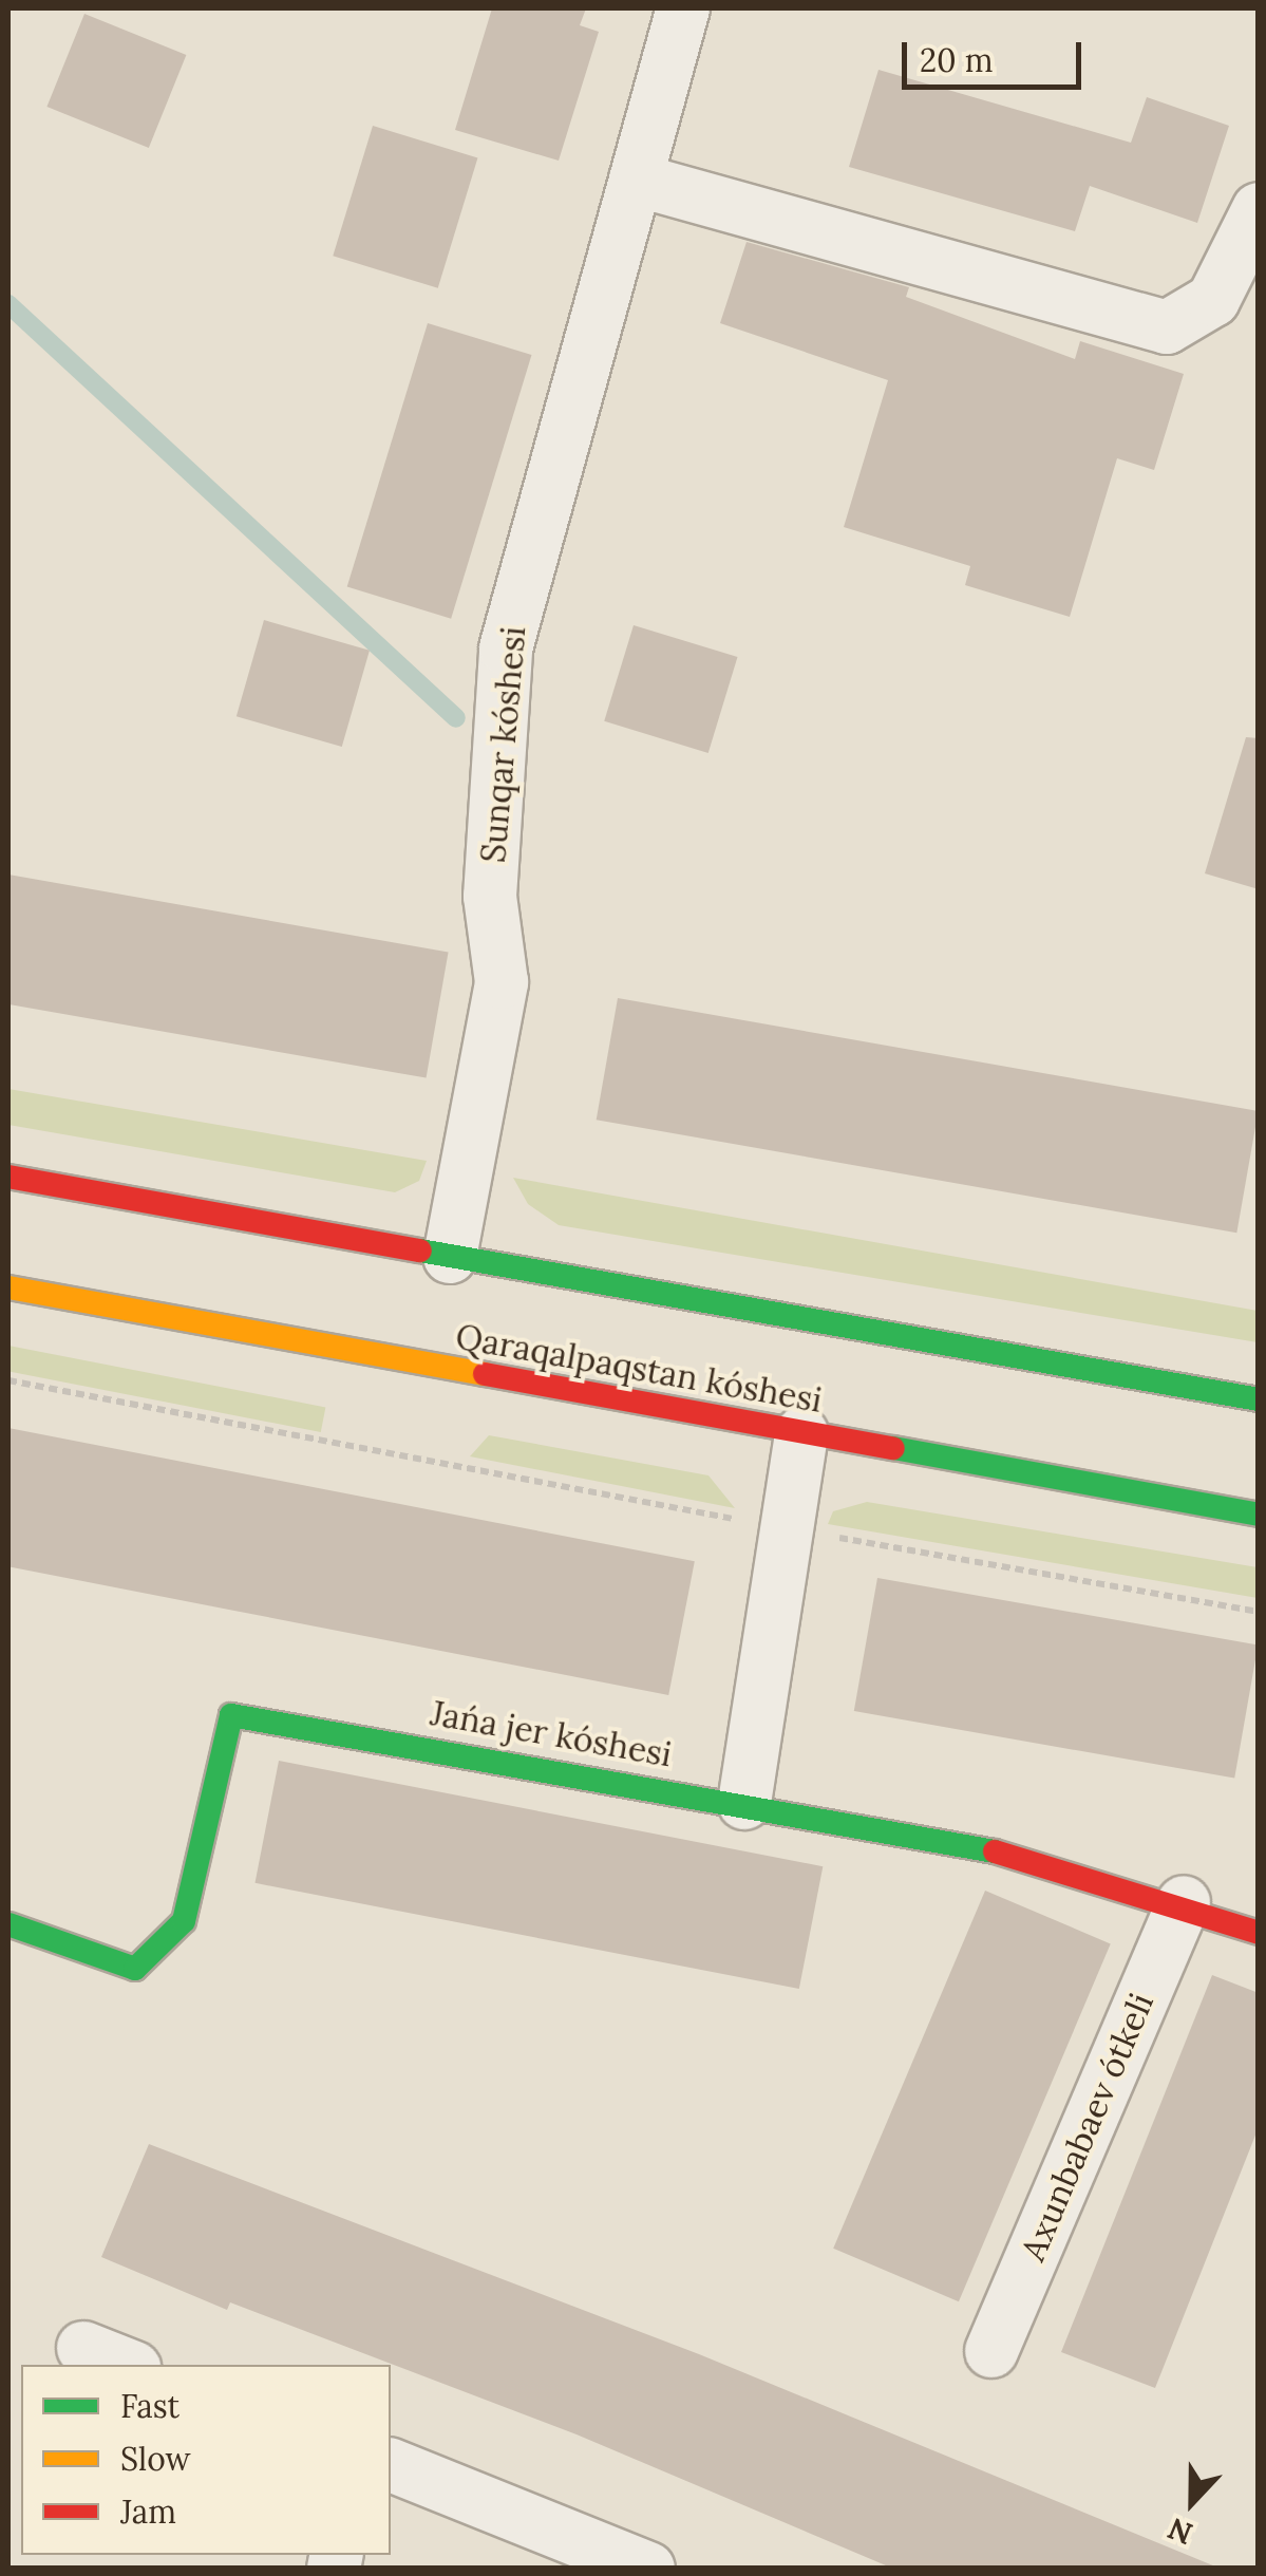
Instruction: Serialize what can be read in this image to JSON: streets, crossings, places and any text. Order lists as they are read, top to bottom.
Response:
{
  "streets": {
    "main road": ["Qaraqalpaqstan kóshesi", "Jańa jer kóshesi"],
    "street": ["Sunqar kóshesi", "Axunbabaev ótkeli"]
  },
  "crossings": [
    ["Jańa jer kóshesi", "Axunbabaev ótkeli"]
  ],
  "legend": ["Fast", "Slow", "Jam"],
  "scale_bar": "20 m",
  "north": "bottom"
}
